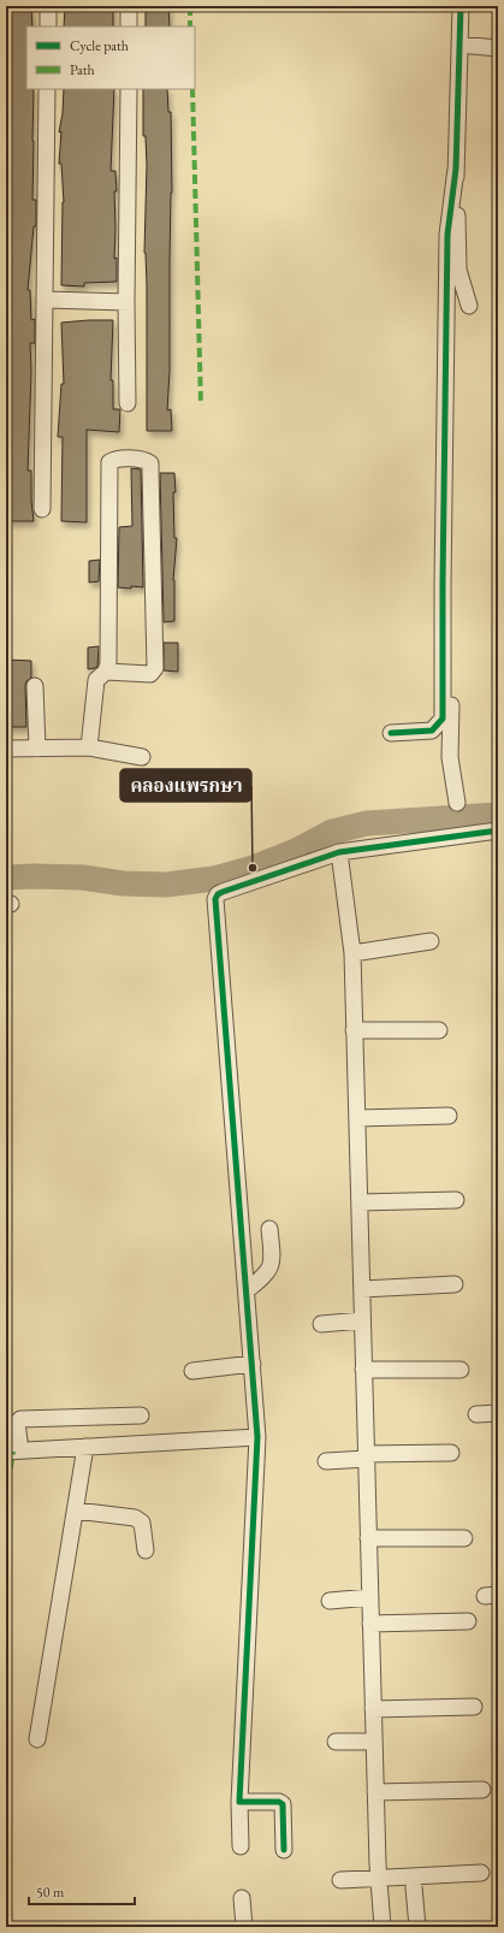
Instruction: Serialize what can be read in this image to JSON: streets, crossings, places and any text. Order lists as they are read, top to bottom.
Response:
{
  "places": ["คลองแพรกษา"],
  "legend": ["Cycle path", "Path"],
  "scale_bar": "50 m"
}
